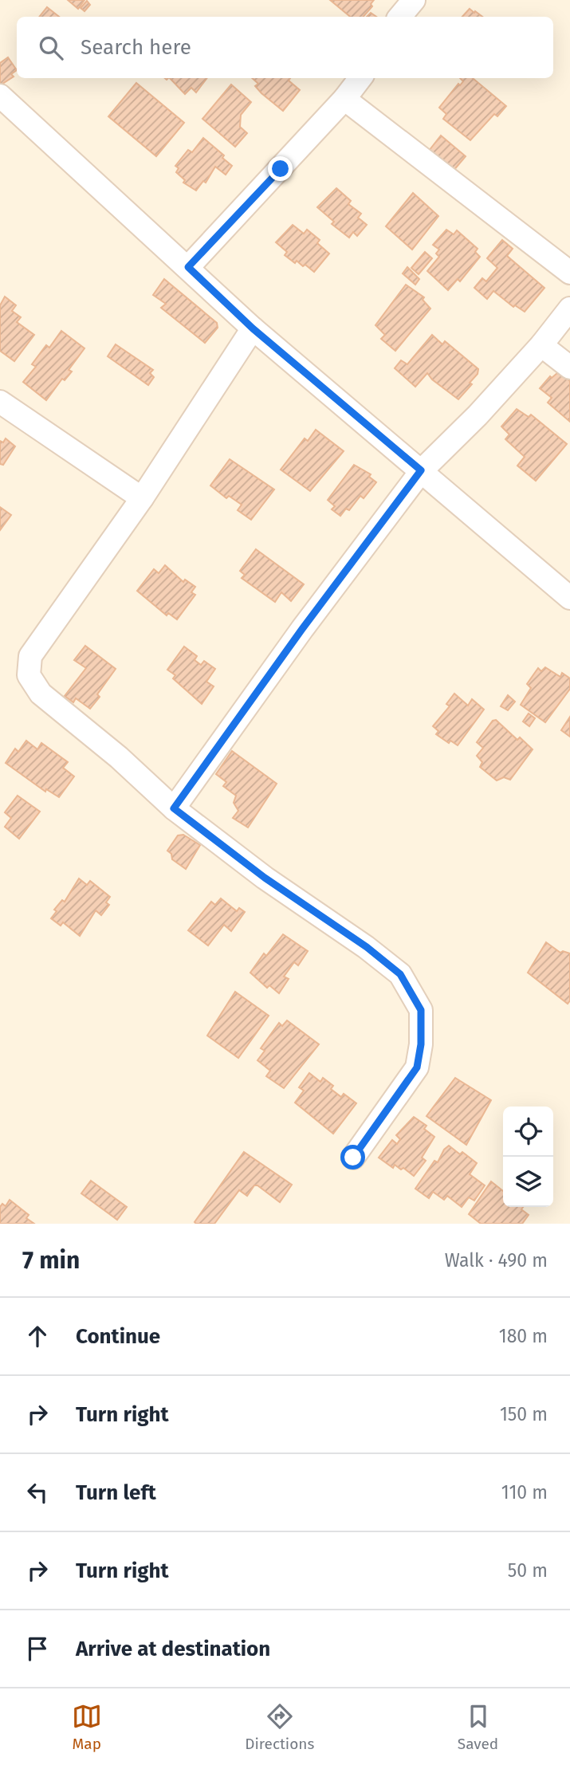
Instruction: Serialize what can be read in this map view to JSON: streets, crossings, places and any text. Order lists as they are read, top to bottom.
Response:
{
  "page": {
    "search": "Search here",
    "heading": ["7 min", "Walk · 490 m"],
    "list": [
      ["Continue", "180 m"],
      ["Turn right", "150 m"],
      ["Turn left", "110 m"],
      ["Turn right", "50 m"],
      "Arrive at destination"
    ],
    "nav": ["Map", "Directions", "Saved"]
  }
}
